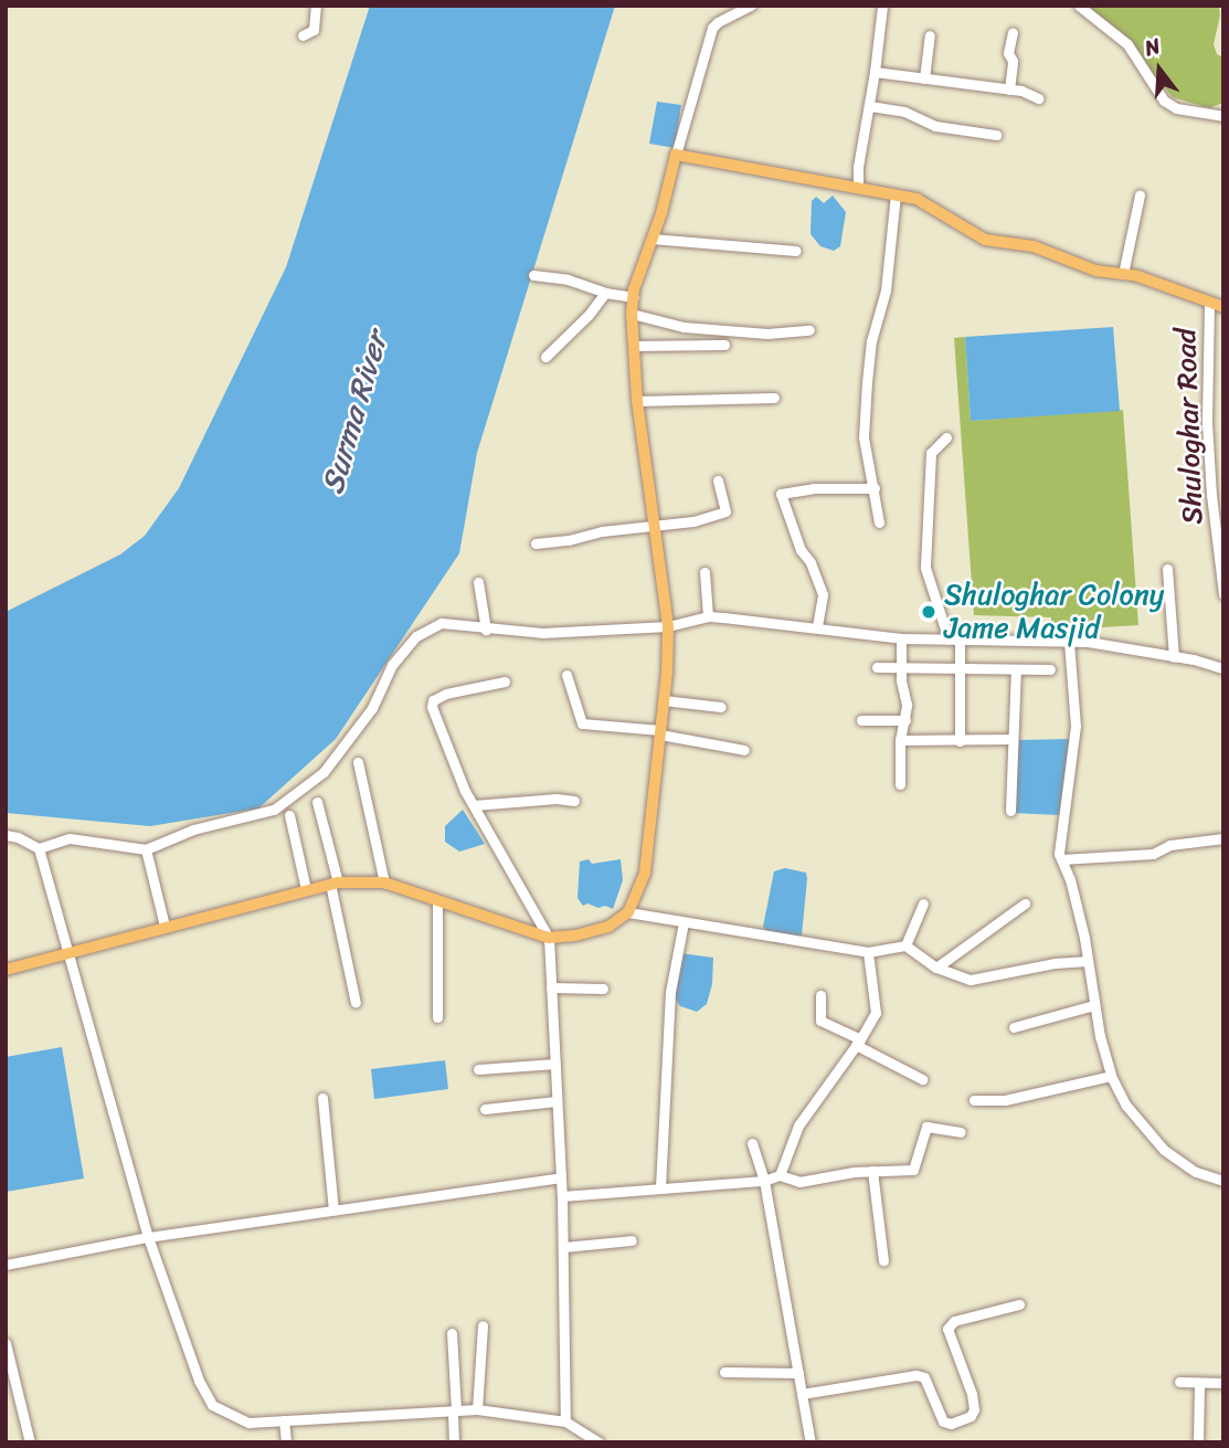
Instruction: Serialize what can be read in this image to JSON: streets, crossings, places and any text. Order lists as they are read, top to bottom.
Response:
{
  "streets": {
    "street": ["Shuloghar Road"]
  },
  "water": ["Surma River"],
  "places": ["Shuloghar Colony Jame Masjid"],
  "north": "top"
}
